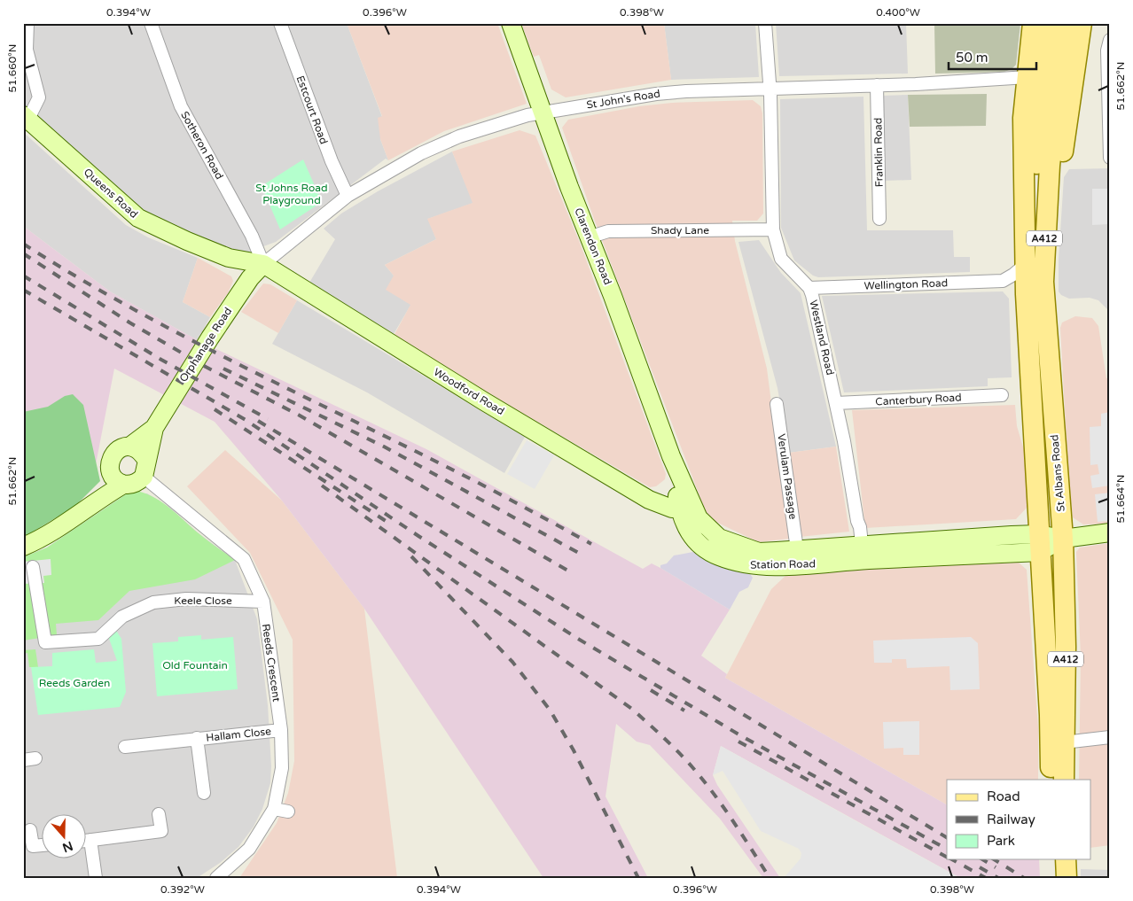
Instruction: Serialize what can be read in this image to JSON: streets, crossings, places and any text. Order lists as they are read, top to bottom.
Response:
{
  "streets": {
    "main road": ["A412", "St Albans Road"],
    "street": [
      "St John's Road",
      "Estcourt Road",
      "Sotheron Road",
      "Franklin Road",
      "Queens Road",
      "Shady Lane",
      "Clarendon Road",
      "Wellington Road",
      "Westland Road",
      "Orphanage Road",
      "Woodford Road",
      "Canterbury Road",
      "Verulam Passage",
      "Station Road",
      "Keele Close",
      "Reeds Crescent",
      "Hallam Close"
    ]
  },
  "crossings": [
    ["St John's Road", "Estcourt Road"],
    ["St John's Road", "Sotheron Road"],
    ["St John's Road", "Franklin Road"],
    ["St John's Road", "Queens Road"],
    ["St John's Road", "A412"],
    ["St John's Road", "Clarendon Road"],
    ["St John's Road", "Westland Road"],
    ["St John's Road", "Orphanage Road"],
    ["St John's Road", "Woodford Road"],
    ["Sotheron Road", "Queens Road"],
    ["Sotheron Road", "Orphanage Road"],
    ["Sotheron Road", "Woodford Road"],
    ["Queens Road", "Orphanage Road"],
    ["Queens Road", "Woodford Road"],
    ["Shady Lane", "Clarendon Road"],
    ["Shady Lane", "Westland Road"],
    ["A412", "St Albans Road"],
    ["Clarendon Road", "Station Road"],
    ["Wellington Road", "Westland Road"],
    ["Westland Road", "Canterbury Road"],
    ["Westland Road", "Station Road"],
    ["Orphanage Road", "Woodford Road"],
    ["Orphanage Road", "Reeds Crescent"],
    ["Woodford Road", "Station Road"],
    ["St Albans Road", "Station Road"],
    ["Verulam Passage", "Station Road"],
    ["Keele Close", "Reeds Crescent"],
    ["Reeds Crescent", "Hallam Close"]
  ],
  "parks": ["St Johns Road Playground", "Old Fountain", "Reeds Garden"],
  "legend": ["Road", "Railway", "Park"],
  "scale_bar": "50 m",
  "north": "bottom",
  "coordinates": [
    "0.394°W",
    "0.396°W",
    "0.398°W",
    "0.400°W",
    "51.660°N",
    "51.662°N",
    "51.664°N",
    "0.392°W"
  ]
}
